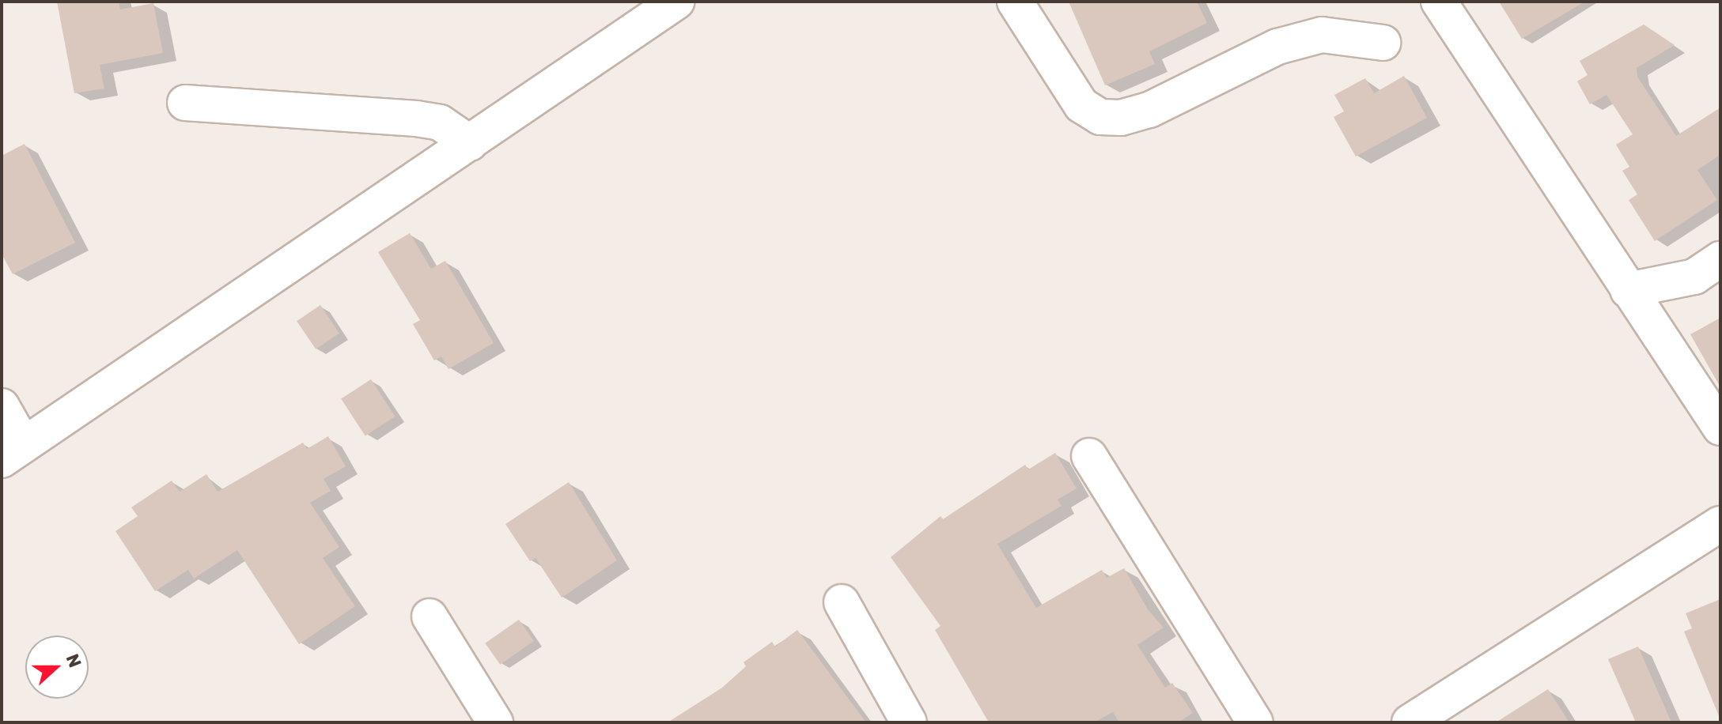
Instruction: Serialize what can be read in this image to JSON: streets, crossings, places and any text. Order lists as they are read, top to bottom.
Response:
{
  "north": "right"
}
